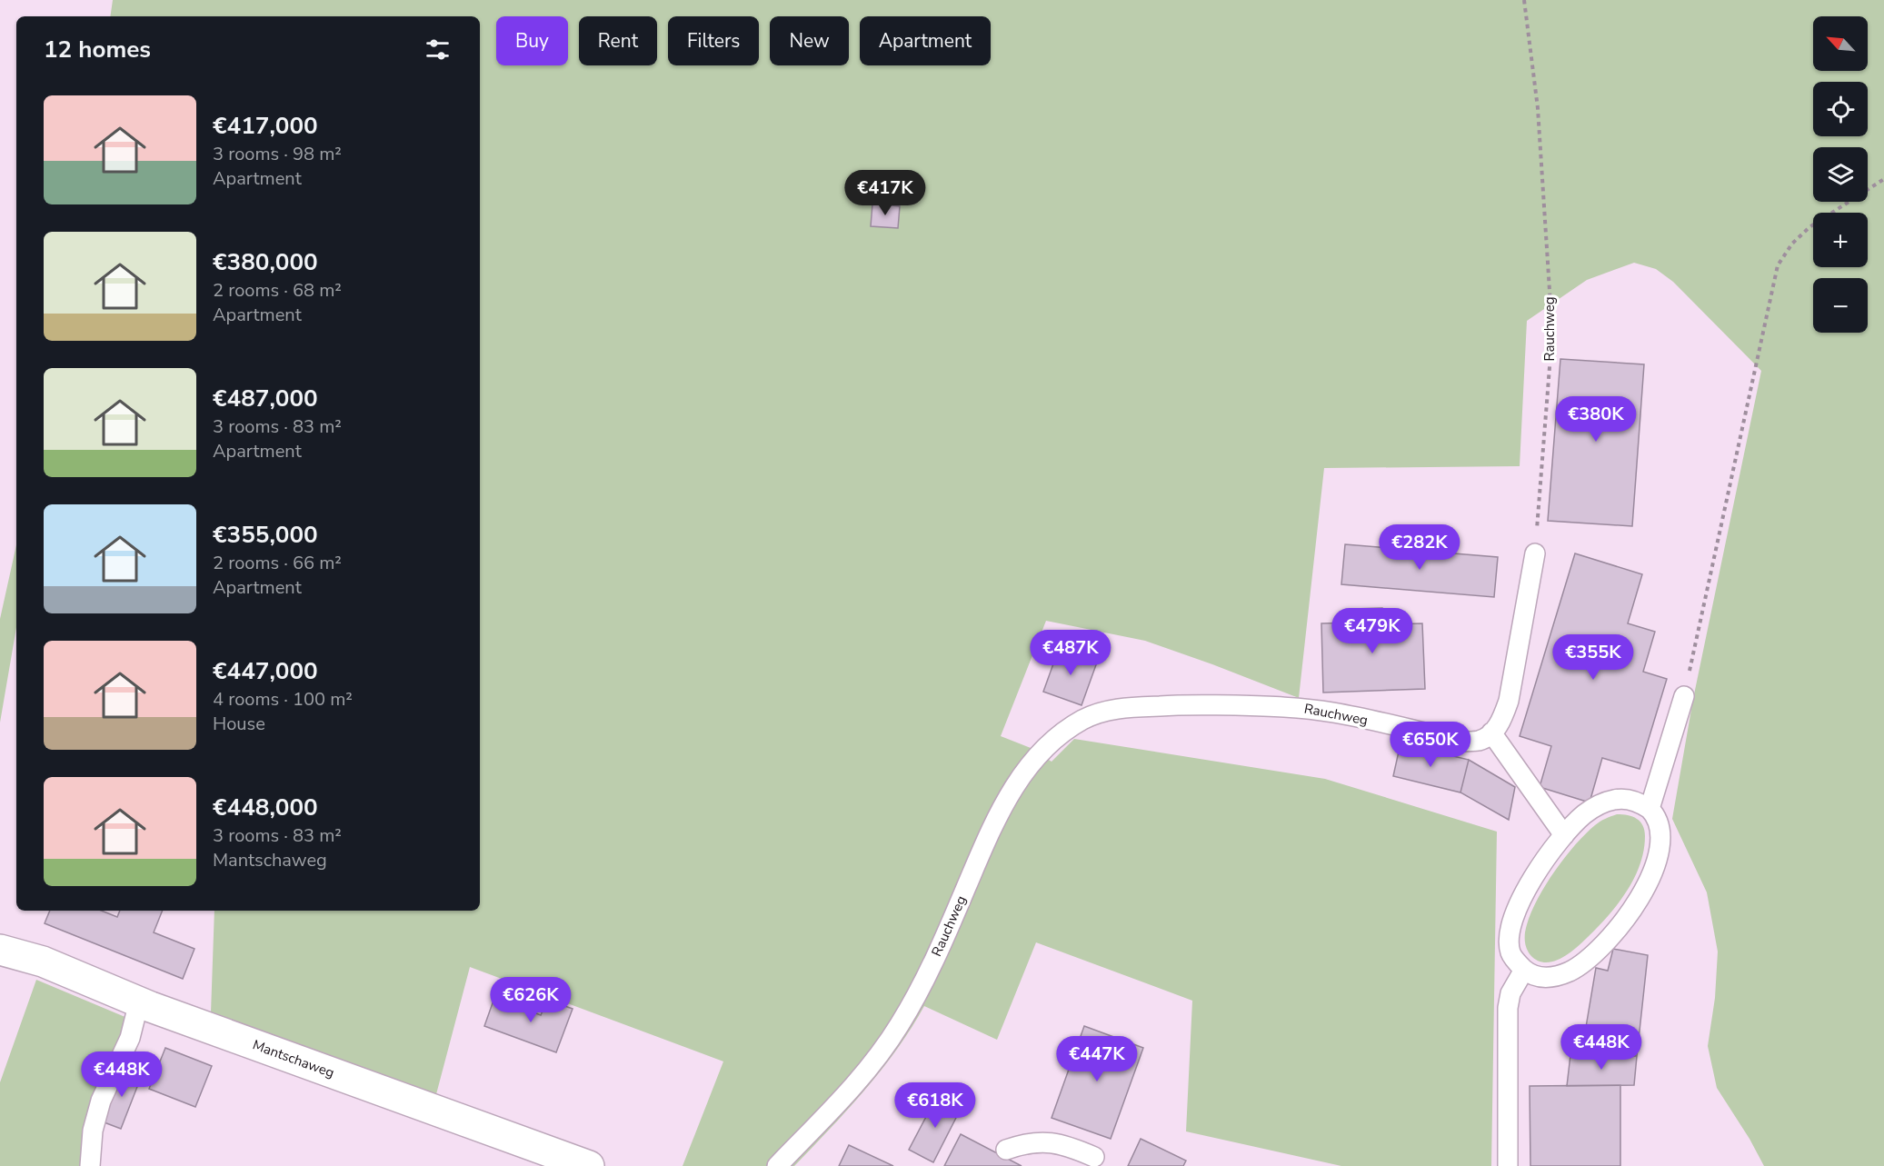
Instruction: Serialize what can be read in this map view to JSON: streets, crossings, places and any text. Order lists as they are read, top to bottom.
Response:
{
  "streets": {
    "street": ["Mantschaweg"],
    "lane": ["Rauchweg"]
  },
  "north": "top left",
  "page": {
    "map_buttons": ["+", "−"],
    "chip": [
      "Buy",
      "Rent",
      "Filters",
      "New",
      "Apartment"
    ],
    "heading": "12 homes",
    "list": [
      {
        "name": "€417,000",
        "note": "3 rooms · 98 m² · Apartment"
      },
      {
        "name": "€380,000",
        "note": "2 rooms · 68 m² · Apartment"
      },
      {
        "name": "€487,000",
        "note": "3 rooms · 83 m² · Apartment"
      },
      {
        "name": "€355,000",
        "note": "2 rooms · 66 m² · Apartment"
      },
      {
        "name": "€447,000",
        "note": "4 rooms · 100 m² · House"
      },
      {
        "name": "€448,000",
        "note": "3 rooms · 83 m² · Mantschaweg"
      }
    ],
    "price": [
      "€417K",
      "€380K",
      "€282K",
      "€479K",
      "€487K",
      "€355K",
      "€650K",
      "€626K",
      "€448K",
      "€447K",
      "€448K",
      "€618K"
    ]
  }
}
